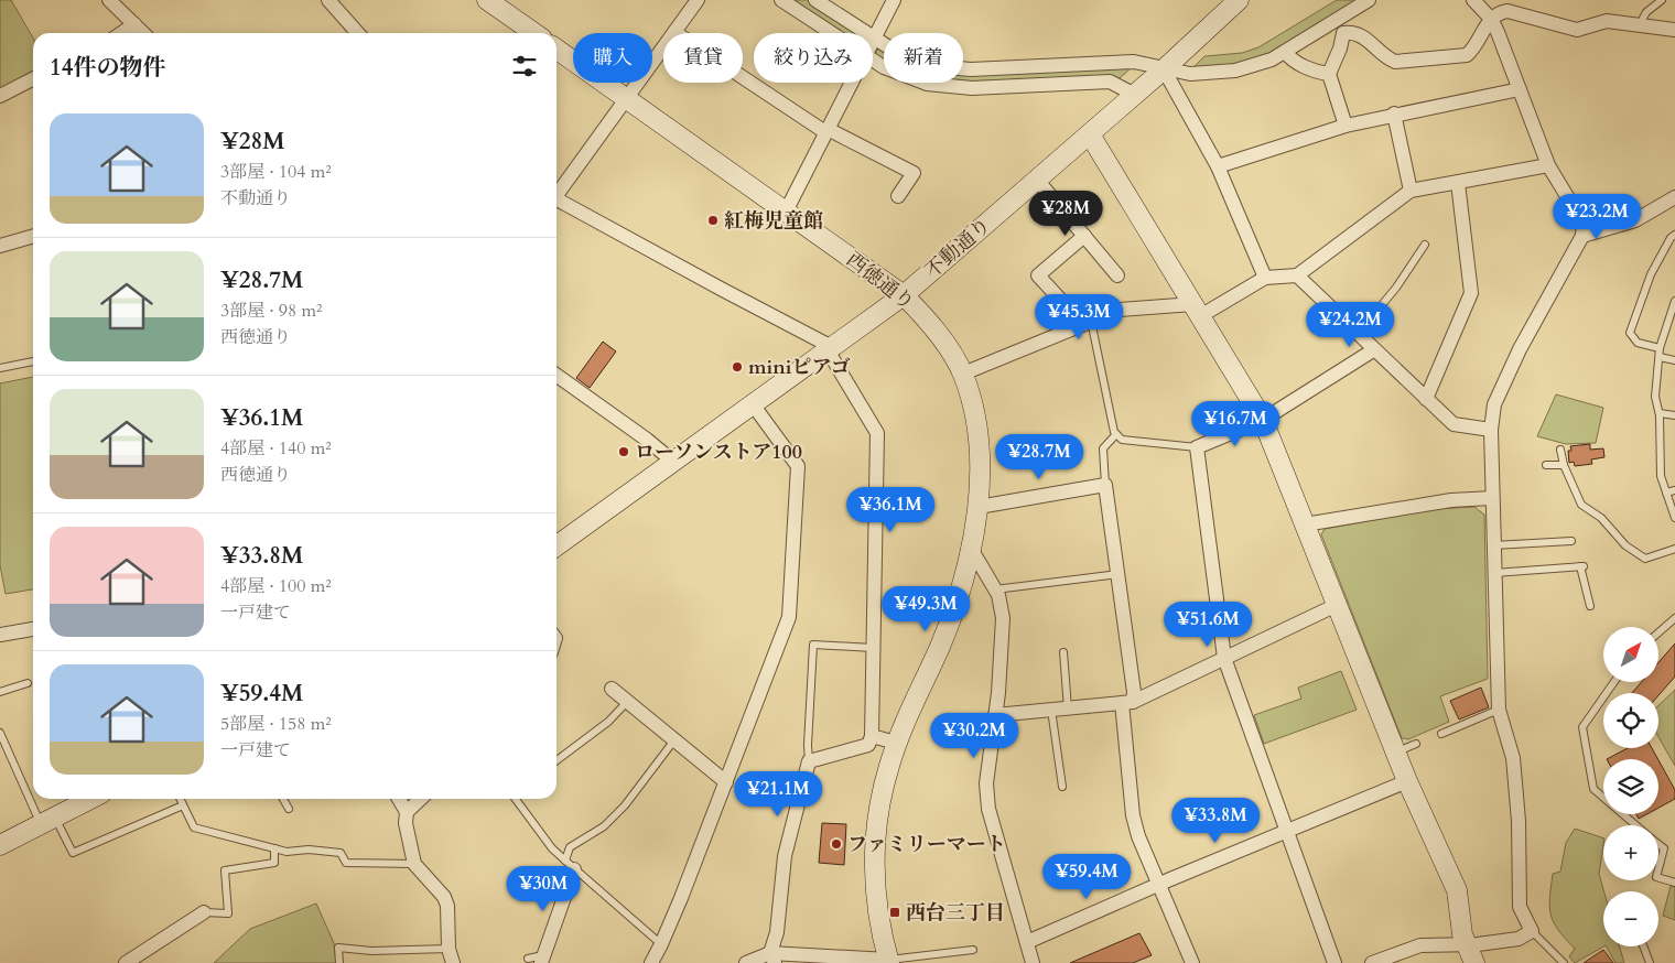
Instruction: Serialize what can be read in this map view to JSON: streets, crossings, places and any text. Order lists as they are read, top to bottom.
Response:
{
  "streets": {
    "street": ["不動通り", "西徳通り"]
  },
  "crossings": [
    ["不動通り", "西徳通り"]
  ],
  "places": {
    "other": [
      "紅梅児童館",
      "miniピアゴ",
      "ローソンストア100",
      "ファミリーマート"
    ],
    "transit": ["西台三丁目"]
  },
  "north": "top right",
  "page": {
    "chip": [
      "購入",
      "賃貸",
      "絞り込み",
      "新着"
    ],
    "heading": "14件の物件",
    "list": [
      {
        "name": "¥28M",
        "note": "3部屋 · 104 m² · 不動通り"
      },
      {
        "name": "¥28.7M",
        "note": "3部屋 · 98 m² · 西徳通り"
      },
      {
        "name": "¥36.1M",
        "note": "4部屋 · 140 m² · 西徳通り"
      },
      {
        "name": "¥33.8M",
        "note": "4部屋 · 100 m² · 一戸建て"
      },
      {
        "name": "¥59.4M",
        "note": "5部屋 · 158 m² · 一戸建て"
      }
    ],
    "price": [
      "¥28M",
      "¥23.2M",
      "¥45.3M",
      "¥24.2M",
      "¥16.7M",
      "¥28.7M",
      "¥36.1M",
      "¥49.3M",
      "¥51.6M",
      "¥30.2M",
      "¥21.1M",
      "¥33.8M",
      "¥59.4M",
      "¥30M"
    ],
    "map_buttons": ["+", "−"]
  }
}
